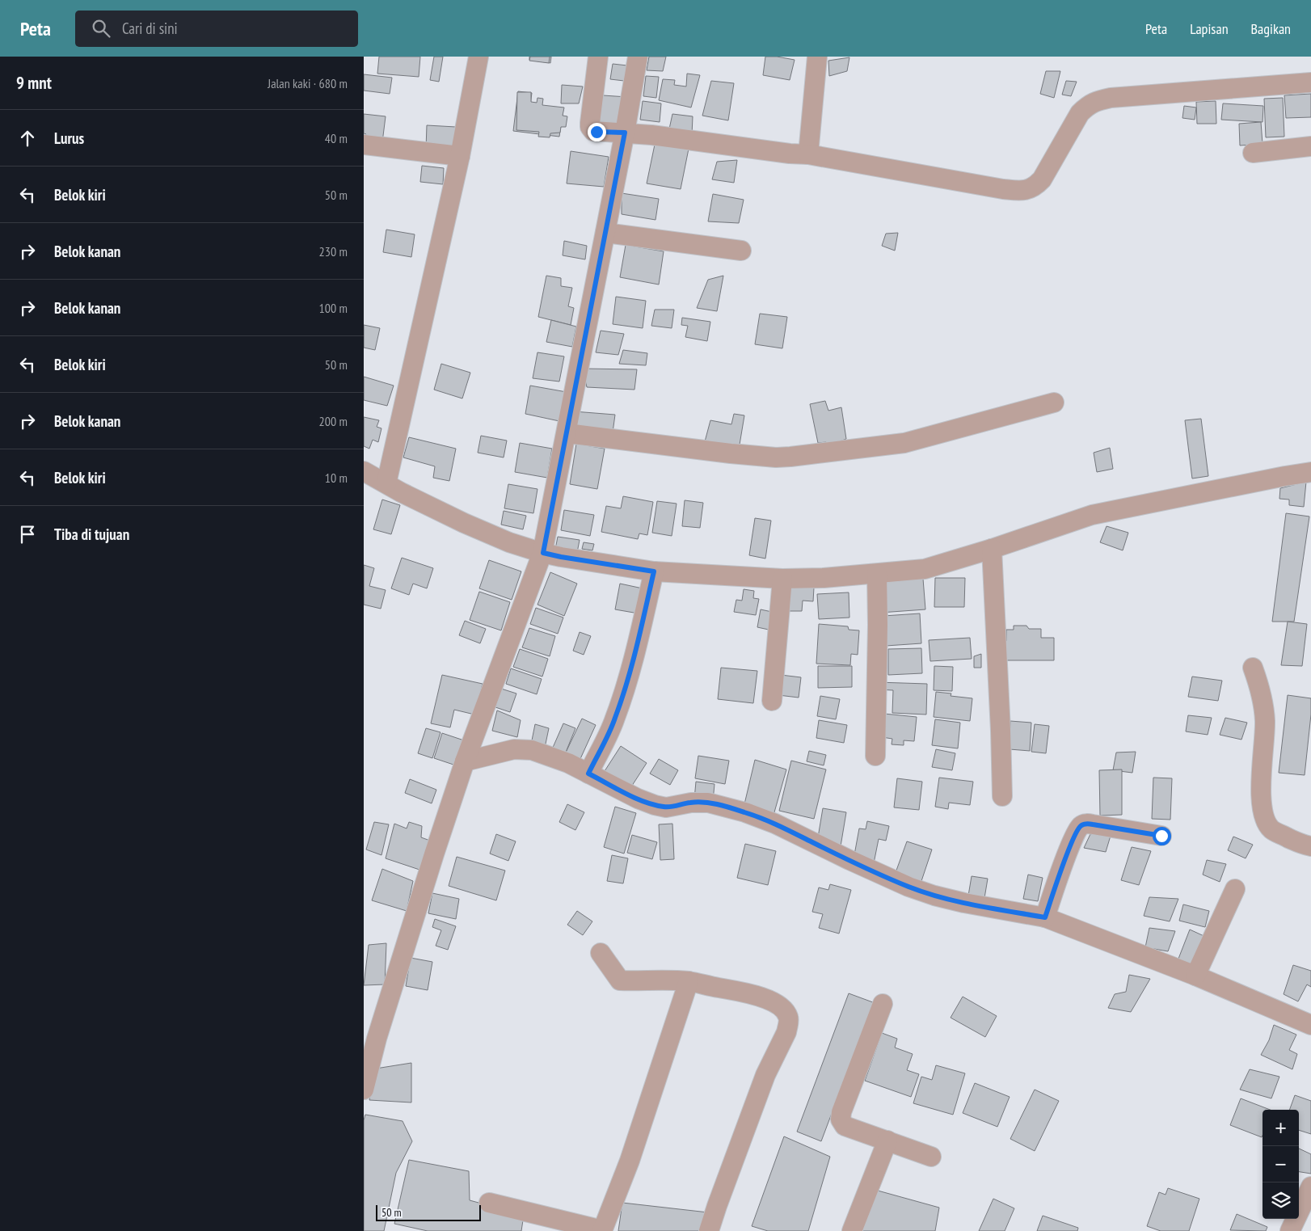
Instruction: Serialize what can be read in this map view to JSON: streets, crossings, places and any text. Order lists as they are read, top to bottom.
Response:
{
  "scale_bar": "50 m",
  "page": {
    "header": "Peta",
    "search": "Cari di sini",
    "nav": ["Peta", "Lapisan", "Bagikan"],
    "heading": ["9 mnt", "Jalan kaki · 680 m"],
    "list": [
      ["Lurus", "40 m"],
      ["Belok kiri", "50 m"],
      ["Belok kanan", "230 m"],
      ["Belok kanan", "100 m"],
      ["Belok kiri", "50 m"],
      ["Belok kanan", "200 m"],
      ["Belok kiri", "10 m"],
      "Tiba di tujuan"
    ],
    "map_buttons": ["+", "−"],
    "scale": "50 m"
  }
}
